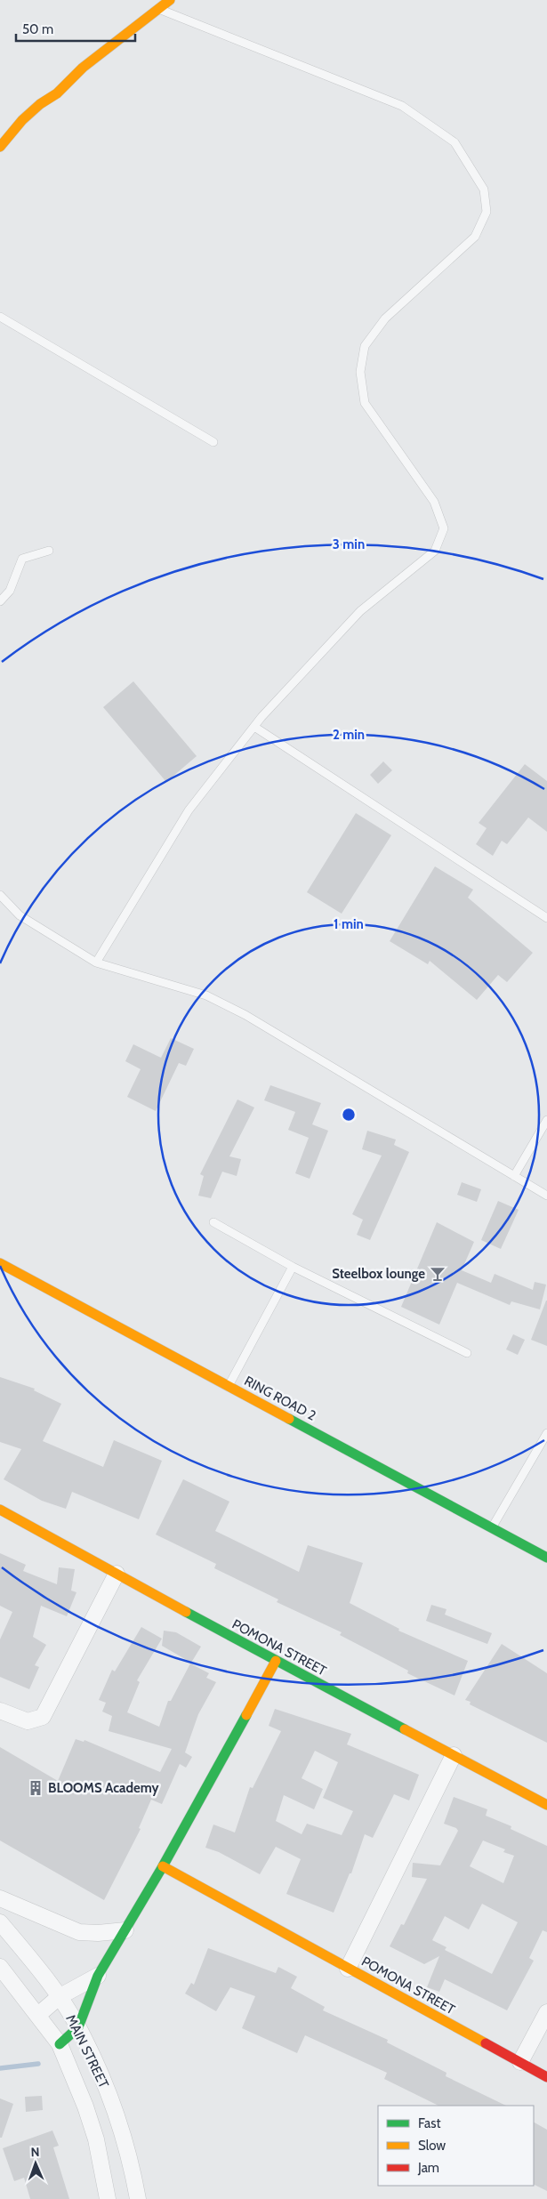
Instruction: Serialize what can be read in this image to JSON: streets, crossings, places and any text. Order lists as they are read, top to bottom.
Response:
{
  "streets": {
    "street": ["RING ROAD 2", "POMONA STREET", "MAIN STREET"]
  },
  "places": {
    "bar": ["Steelbox lounge"],
    "building": ["BLOOMS Academy"]
  },
  "legend": ["Fast", "Slow", "Jam"],
  "scale_bar": "50 m",
  "north": "top",
  "rings": ["3 min", "2 min", "1 min"]
}
